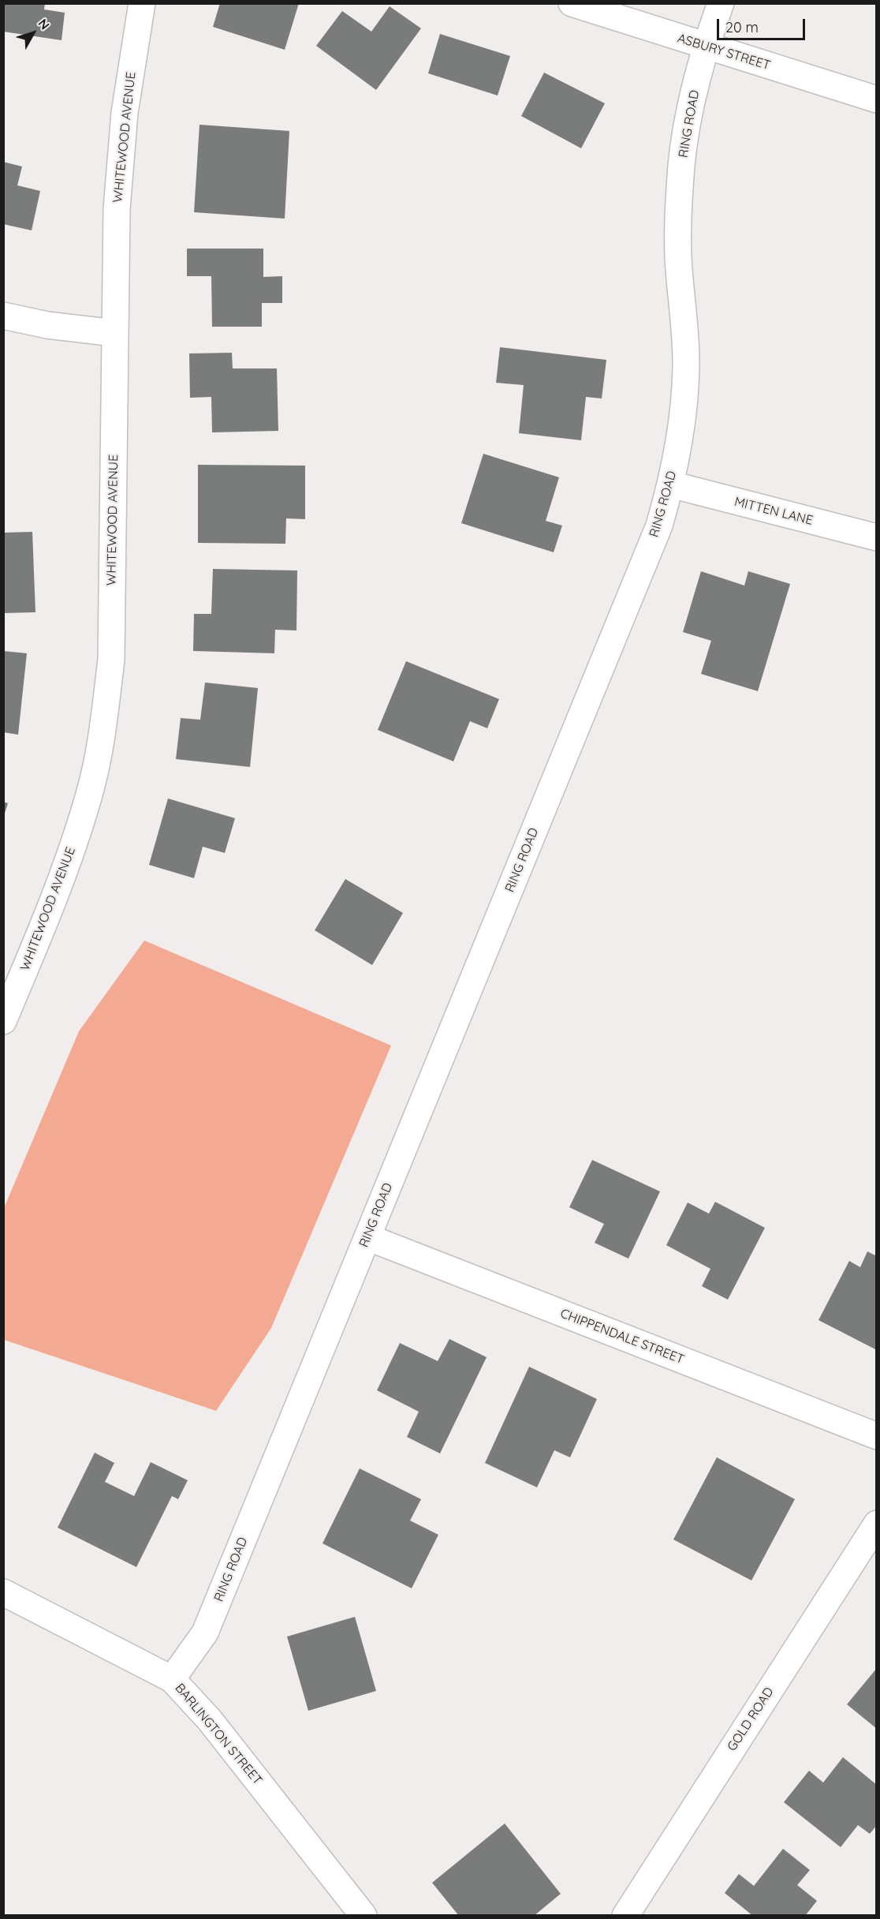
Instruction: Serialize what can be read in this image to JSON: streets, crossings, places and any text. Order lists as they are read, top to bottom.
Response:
{
  "streets": {
    "street": [
      "ASBURY STREET",
      "RING ROAD",
      "WHITEWOOD AVENUE",
      "MITTEN LANE",
      "CHIPPENDALE STREET",
      "GOLD ROAD",
      "BARLINGTON STREET"
    ]
  },
  "crossings": [
    ["ASBURY STREET", "RING ROAD"],
    ["RING ROAD", "MITTEN LANE"],
    ["RING ROAD", "CHIPPENDALE STREET"],
    ["RING ROAD", "BARLINGTON STREET"]
  ],
  "scale_bar": "20 m",
  "north": "top right"
}
